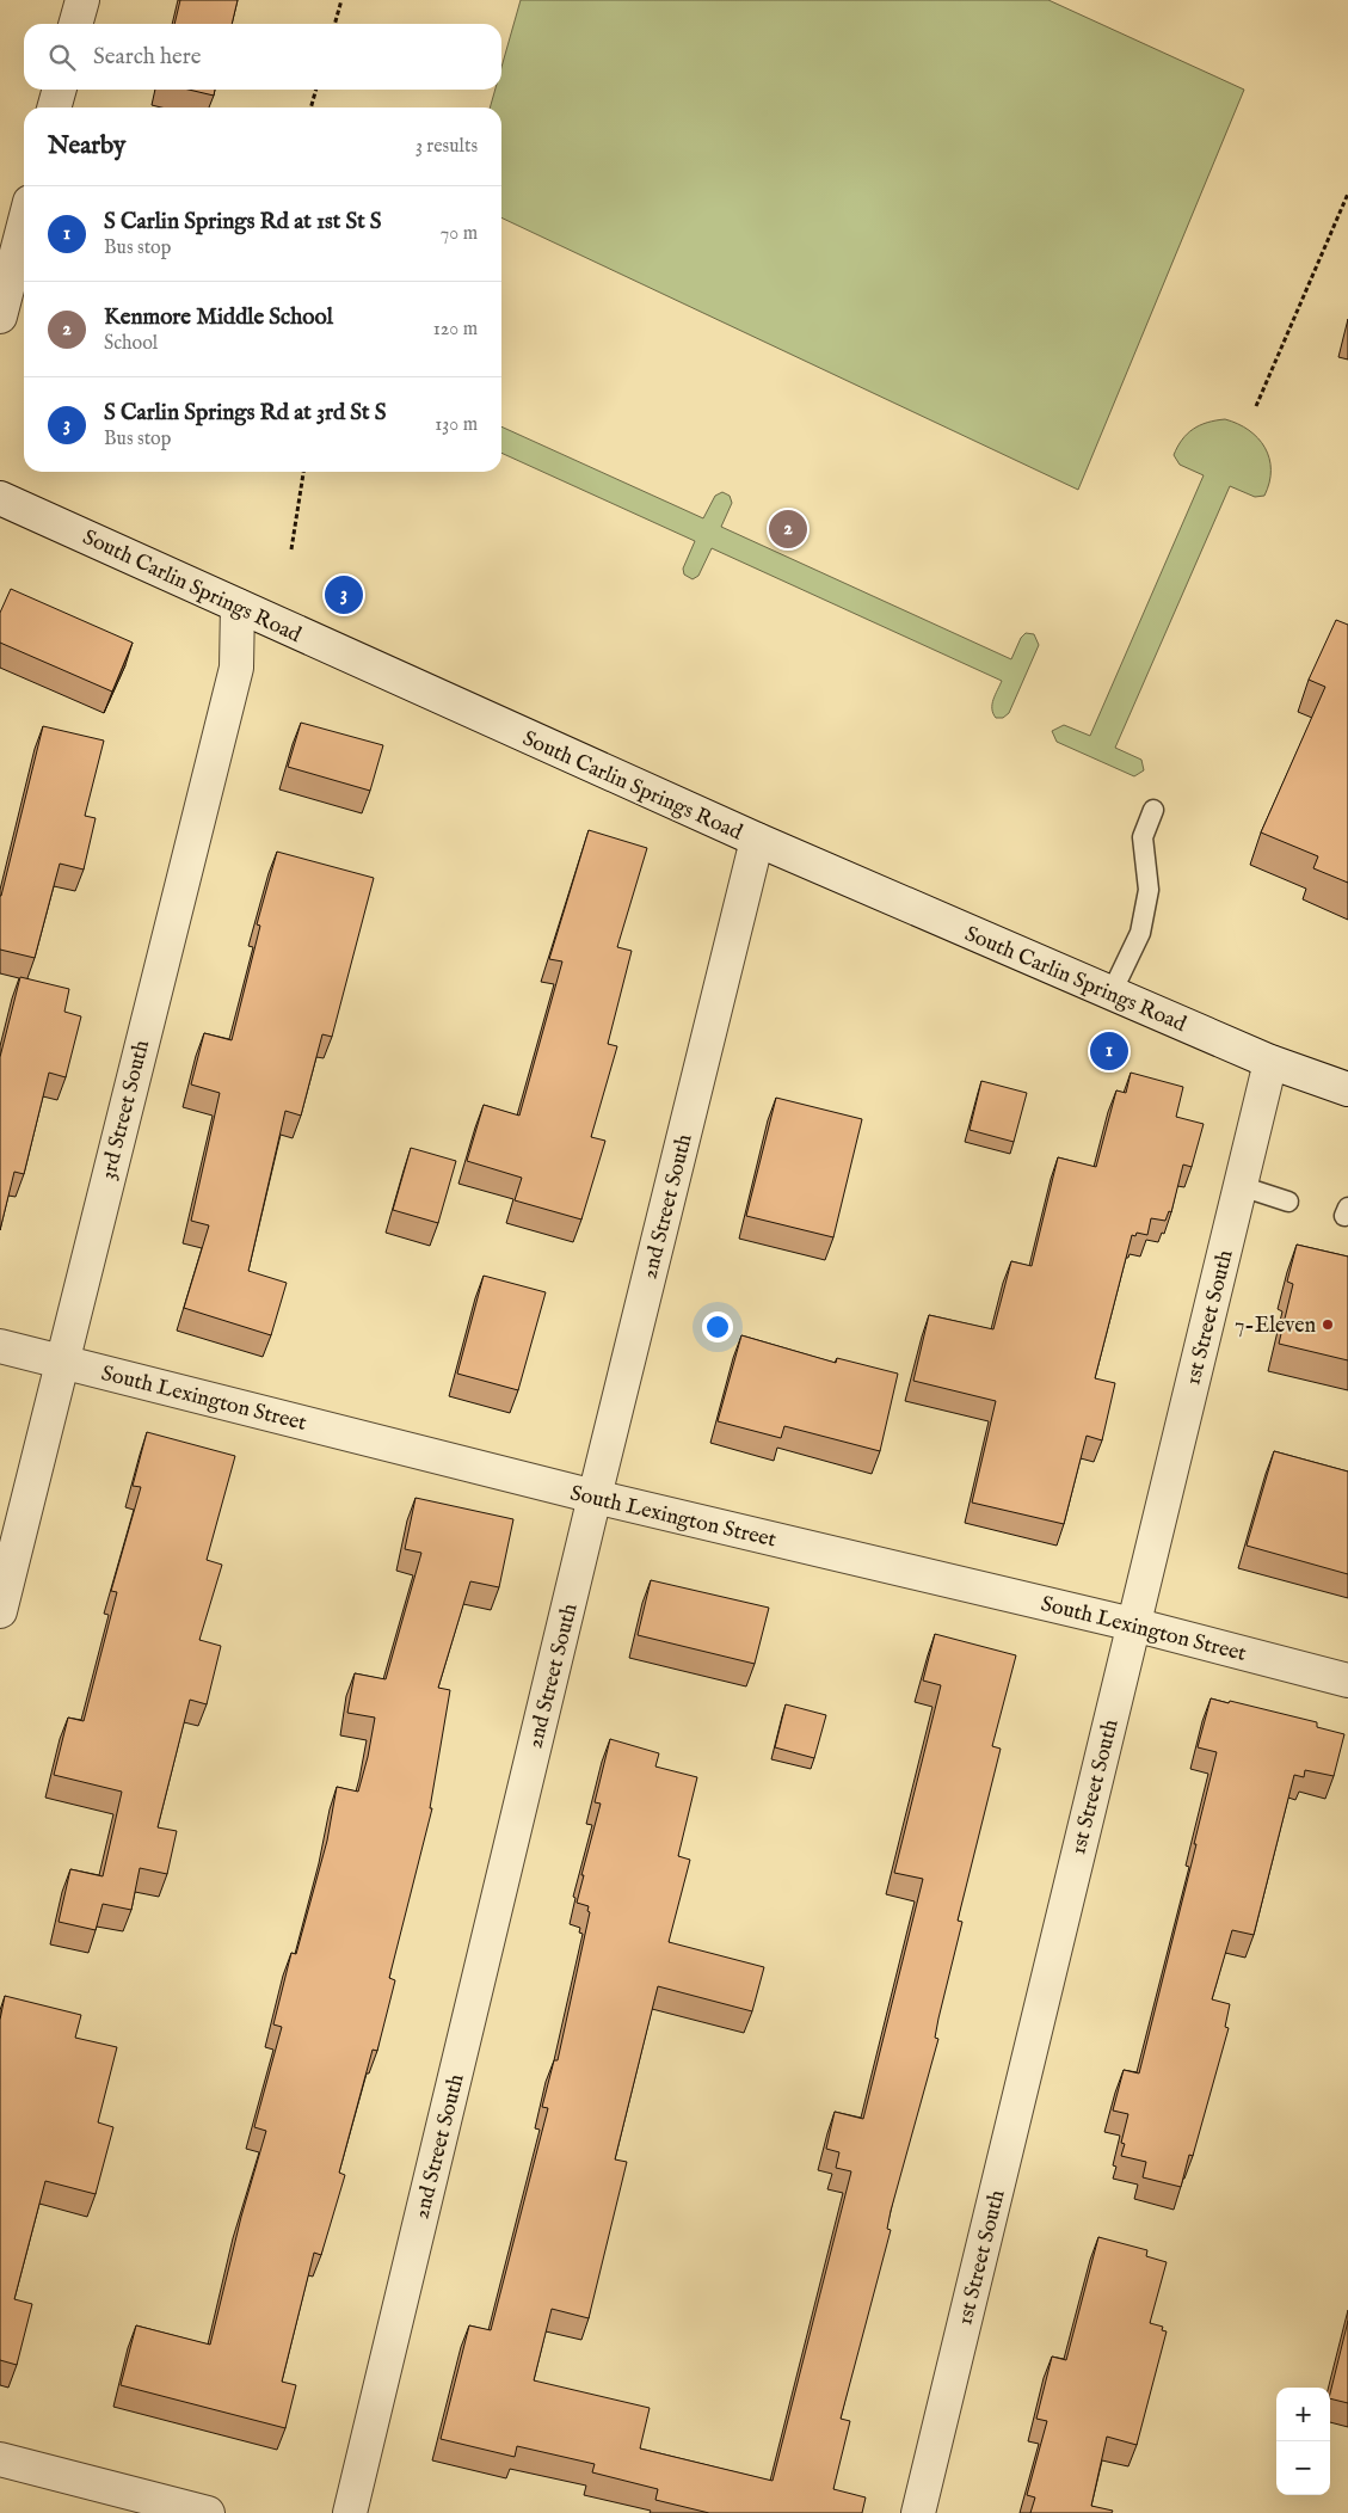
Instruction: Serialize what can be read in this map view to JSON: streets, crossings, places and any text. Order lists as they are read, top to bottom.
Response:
{
  "streets": {
    "street": [
      "South Carlin Springs Road",
      "3rd Street South",
      "2nd Street South",
      "1st Street South",
      "South Lexington Street"
    ]
  },
  "crossings": [
    ["South Carlin Springs Road", "3rd Street South"],
    ["South Carlin Springs Road", "2nd Street South"],
    ["South Carlin Springs Road", "1st Street South"],
    ["3rd Street South", "South Lexington Street"],
    ["2nd Street South", "South Lexington Street"],
    ["1st Street South", "South Lexington Street"]
  ],
  "places": ["7-Eleven"],
  "page": {
    "search": "Search here",
    "heading": ["Nearby", "3 results"],
    "list": [
      {
        "mark": "1",
        "name": "S Carlin Springs Rd at 1st St S",
        "note": "Bus stop",
        "value": "70 m"
      },
      {
        "mark": "2",
        "name": "Kenmore Middle School",
        "note": "School",
        "value": "120 m"
      },
      {
        "mark": "3",
        "name": "S Carlin Springs Rd at 3rd St S",
        "note": "Bus stop",
        "value": "130 m"
      }
    ],
    "pins": ["2", "3", "1"],
    "map_buttons": ["+", "−"]
  }
}
